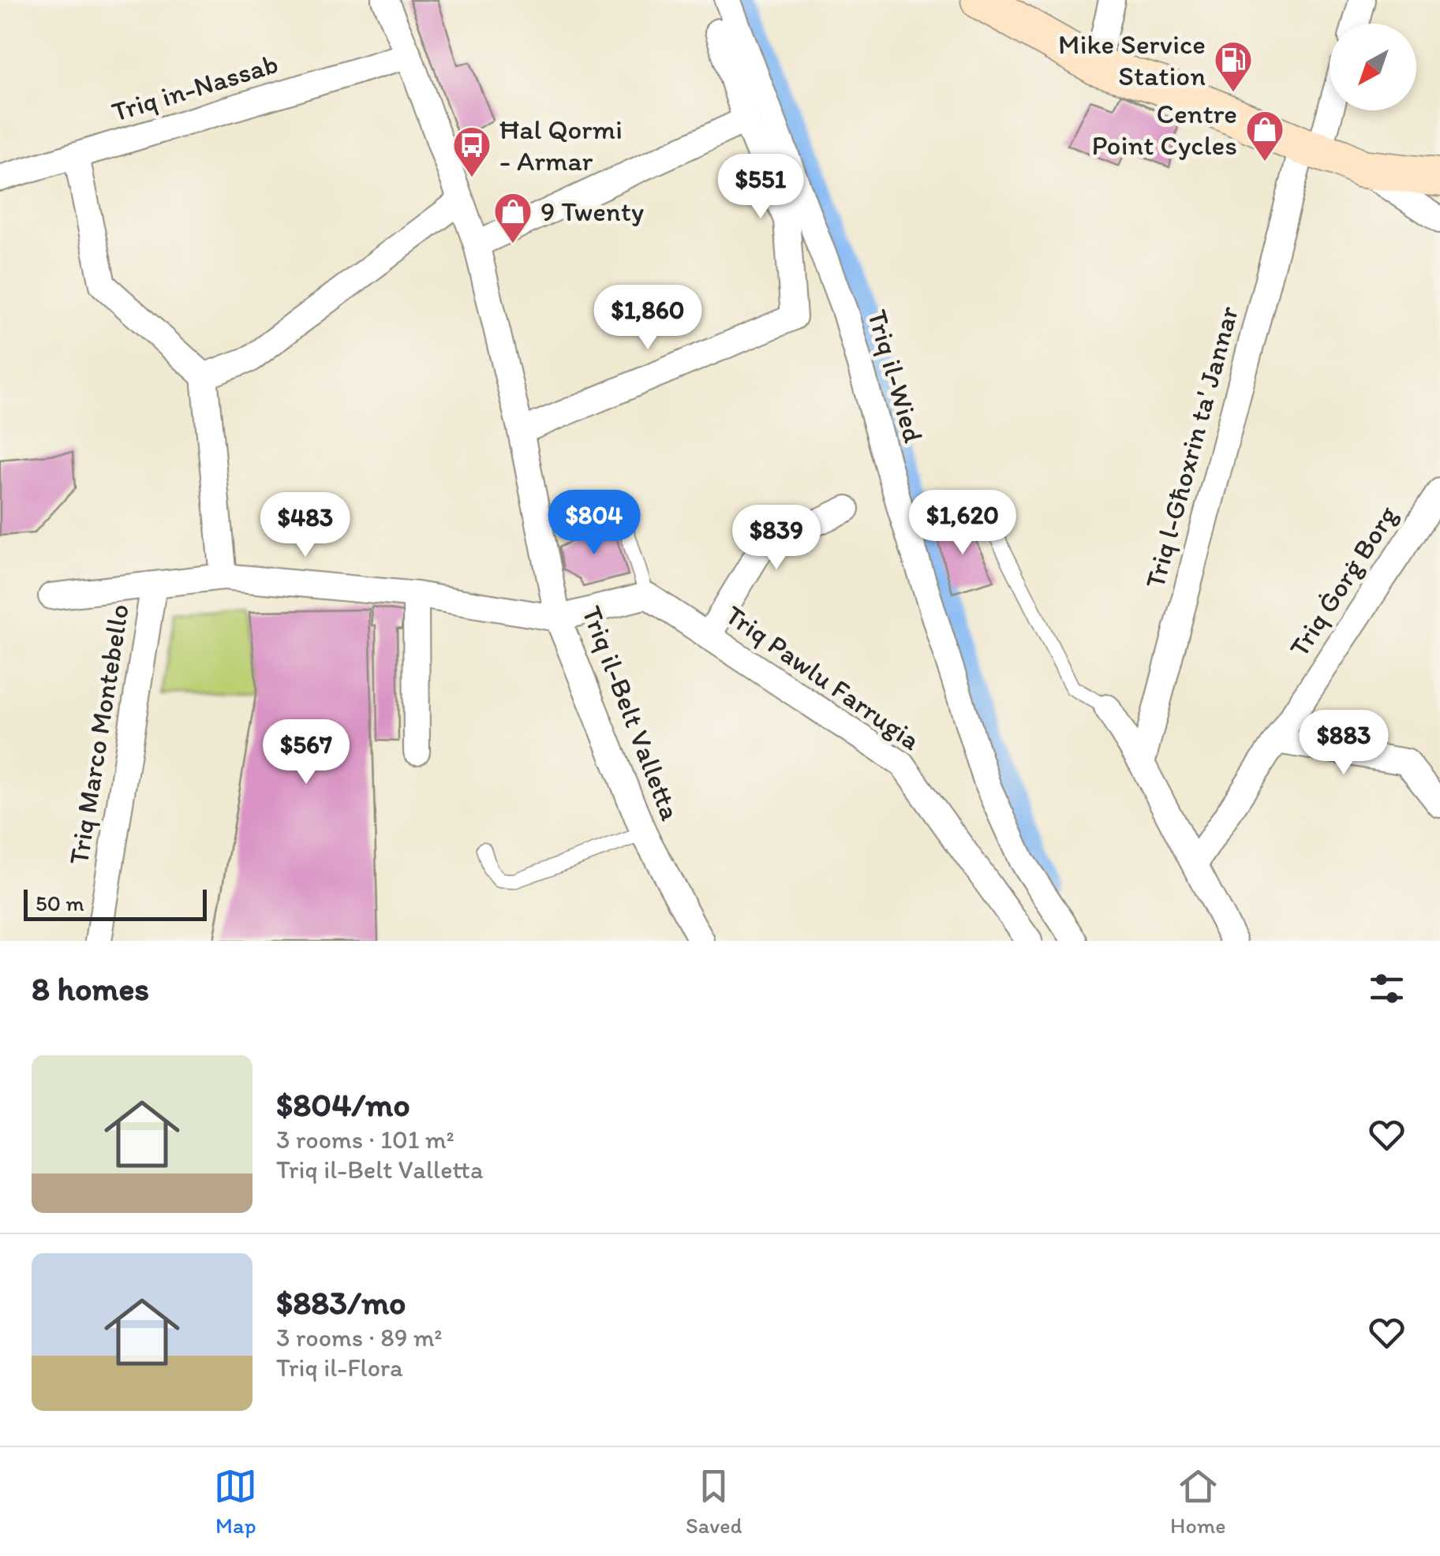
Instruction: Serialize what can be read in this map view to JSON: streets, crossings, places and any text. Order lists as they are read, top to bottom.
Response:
{
  "streets": {
    "street": [
      "Triq in-Nassab",
      "Triq il-Wied",
      "Triq l-Għoxrin ta' Jannar",
      "Triq Ġorġ Borg",
      "Triq Pawlu Farrugia",
      "Triq il-Belt Valletta",
      "Triq Marco Montebello"
    ]
  },
  "crossings": [
    ["Triq in-Nassab", "Triq il-Belt Valletta"]
  ],
  "places": {
    "fuel station": ["Mike Service Station"],
    "shop": ["Centre Point Cycles", "9 Twenty"],
    "bus stop": ["Ħal Qormi - Armar"]
  },
  "scale_bar": "50 m",
  "north": "bottom left",
  "page": {
    "price": [
      "$551",
      "$1,860",
      "$804",
      "$1,620",
      "$483",
      "$839",
      "$883",
      "$567"
    ],
    "scale": "50 m",
    "heading": "8 homes",
    "list": [
      {
        "name": "$804/mo",
        "note": "3 rooms · 101 m² · Triq il-Belt Valletta"
      },
      {
        "name": "$883/mo",
        "note": "3 rooms · 89 m² · Triq il-Flora"
      }
    ],
    "tabs": ["Map", "Saved", "Home"]
  }
}
